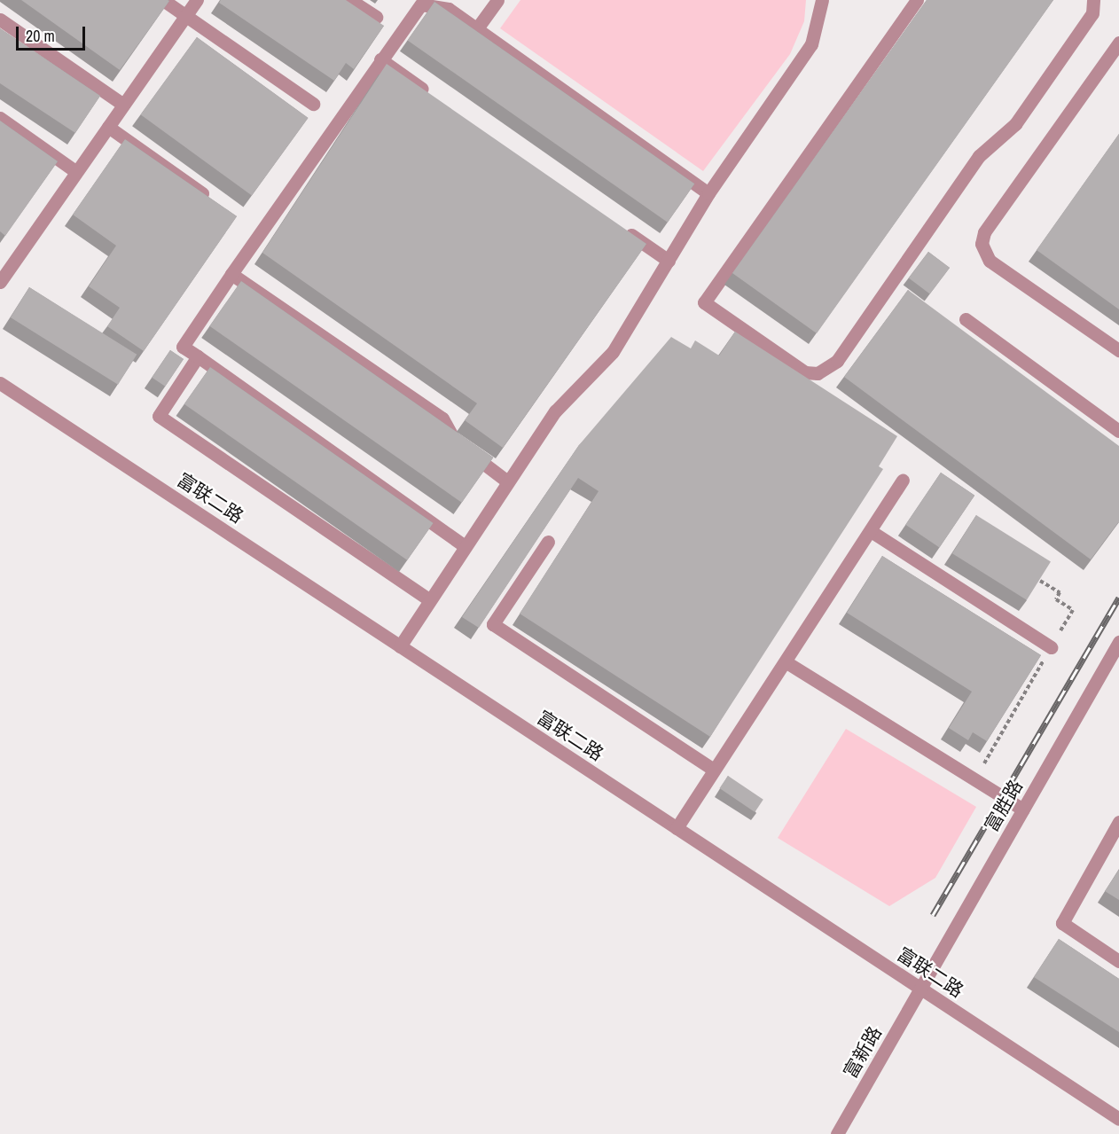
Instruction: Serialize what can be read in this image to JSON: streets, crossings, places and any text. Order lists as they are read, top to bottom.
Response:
{
  "streets": {
    "street": ["富联二路", "富胜路", "富新路"]
  },
  "crossings": [
    ["富联二路", "富胜路"],
    ["富联二路", "富新路"],
    ["富胜路", "富新路"]
  ],
  "scale_bar": "20 m"
}
